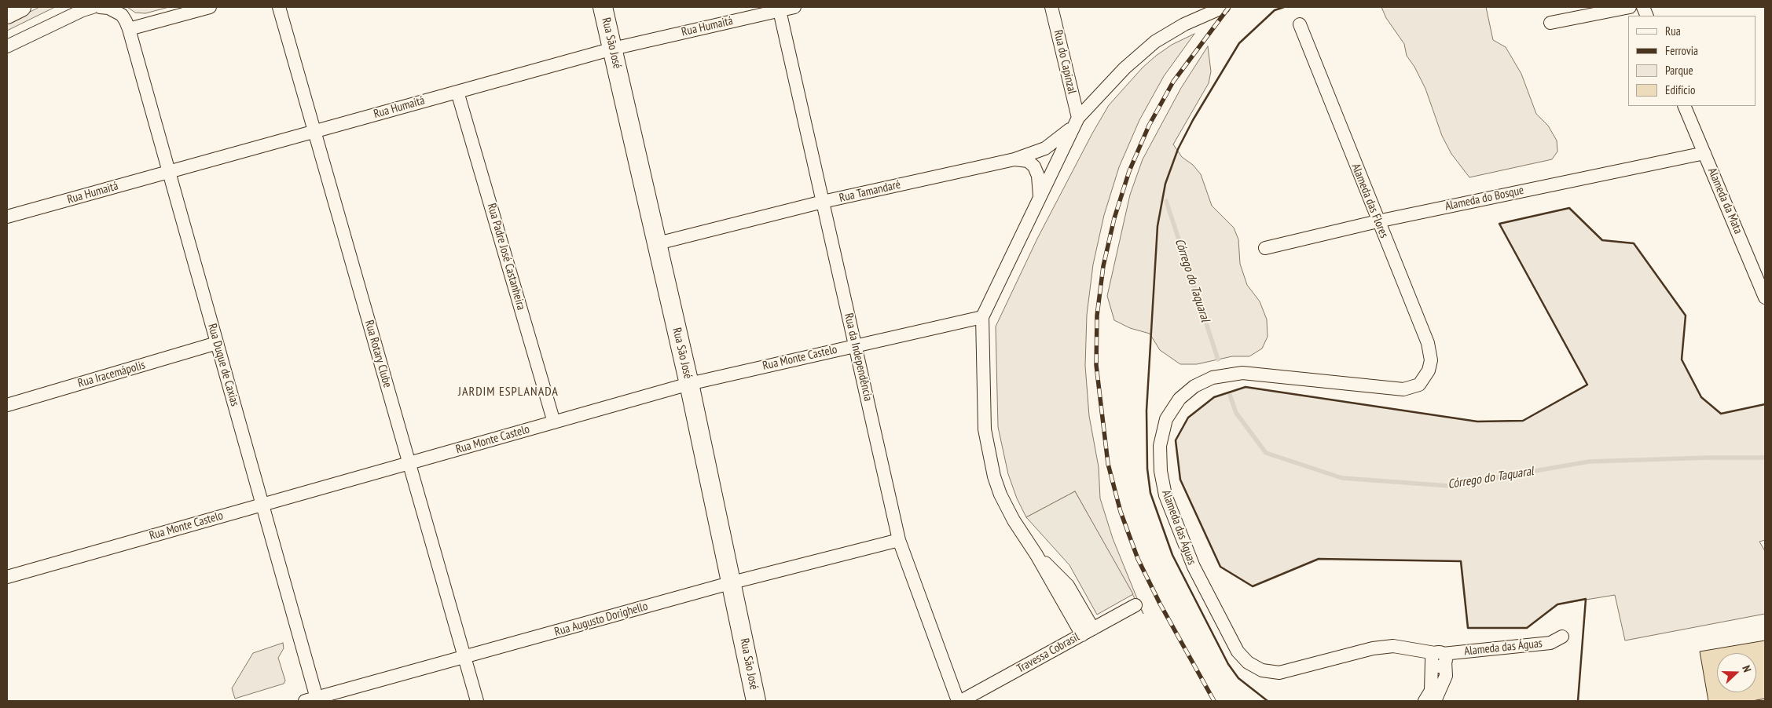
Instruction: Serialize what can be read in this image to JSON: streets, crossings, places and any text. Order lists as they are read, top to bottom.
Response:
{
  "streets": {
    "street": [
      "Rua Humaitá",
      "Rua São José",
      "Rua do Capinzal",
      "Rua Tamandaré",
      "Alameda do Bosque",
      "Alameda das Flores",
      "Alameda da Mata",
      "Rua Padre José Castanheira",
      "Rua Rotary Clube",
      "Rua da Independência",
      "Rua Monte Castelo",
      "Rua Duque de Caxias",
      "Rua Iracemápolis",
      "Alameda das Águas",
      "Rua Augusto Dorighello",
      "Travessa Cobrasil"
    ]
  },
  "crossings": [
    ["Rua Humaitá", "Rua São José"],
    ["Rua Humaitá", "Rua Padre José Castanheira"],
    ["Rua Humaitá", "Rua Rotary Clube"],
    ["Rua Humaitá", "Rua da Independência"],
    ["Rua Humaitá", "Rua Duque de Caxias"],
    ["Rua São José", "Rua Tamandaré"],
    ["Rua São José", "Rua Monte Castelo"],
    ["Rua São José", "Rua Augusto Dorighello"],
    ["Rua do Capinzal", "Rua Tamandaré"],
    ["Rua Tamandaré", "Rua da Independência"],
    ["Alameda do Bosque", "Alameda das Flores"],
    ["Alameda do Bosque", "Alameda da Mata"],
    ["Alameda das Flores", "Alameda das Águas"],
    ["Rua Padre José Castanheira", "Rua Monte Castelo"],
    ["Rua Rotary Clube", "Rua Monte Castelo"],
    ["Rua Rotary Clube", "Rua Augusto Dorighello"],
    ["Rua da Independência", "Rua Monte Castelo"],
    ["Rua da Independência", "Rua Augusto Dorighello"],
    ["Rua da Independência", "Travessa Cobrasil"],
    ["Rua Monte Castelo", "Rua Duque de Caxias"],
    ["Rua Duque de Caxias", "Rua Iracemápolis"],
    ["Rua Duque de Caxias", "Rua Augusto Dorighello"]
  ],
  "districts": ["JARDIM ESPLANADA"],
  "water": ["Córrego do Taquaral"],
  "legend": [
    "Rua",
    "Ferrovia",
    "Parque",
    "Edifício"
  ],
  "north": "right"
}
